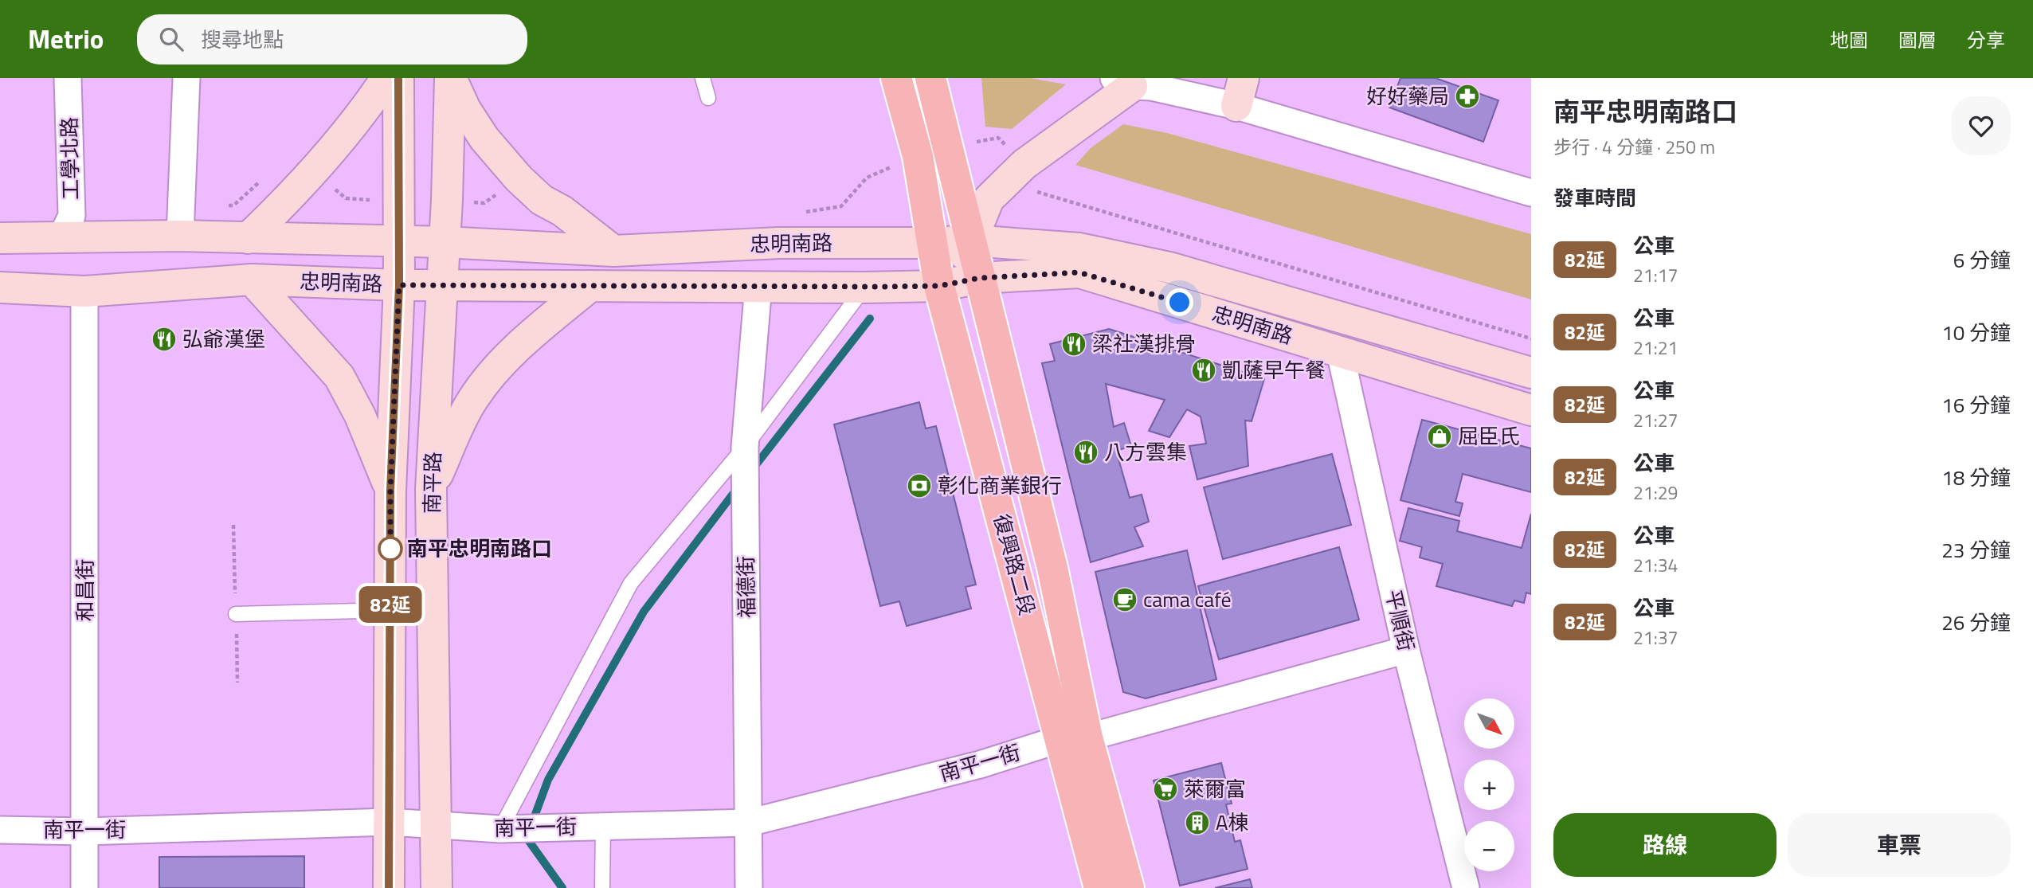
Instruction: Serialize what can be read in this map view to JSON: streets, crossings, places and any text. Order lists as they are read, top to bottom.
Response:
{
  "streets": {
    "main road": ["忠明南路", "南平路", "復興路二段"],
    "street": [
      "工學北路",
      "福德街",
      "和昌街",
      "平順街",
      "南平一街"
    ]
  },
  "crossings": [
    ["工學北路", "忠明南路"],
    ["忠明南路", "南平路"],
    ["忠明南路", "復興路二段"],
    ["忠明南路", "福德街"],
    ["忠明南路", "和昌街"],
    ["忠明南路", "平順街"],
    ["南平路", "南平一街"],
    ["復興路二段", "南平一街"],
    ["福德街", "南平一街"],
    ["和昌街", "南平一街"],
    ["平順街", "南平一街"]
  ],
  "places": {
    "pharmacy": ["好好藥局"],
    "restaurant": [
      "弘爺漢堡",
      "梁社漢排骨",
      "凱薩早午餐",
      "八方雲集"
    ],
    "shop": ["屈臣氏"],
    "bank": ["彰化商業銀行"],
    "other": ["南平忠明南路口"],
    "cafe": ["cama café"],
    "supermarket": ["萊爾富"],
    "building": ["A棟"]
  },
  "lines": ["bus line 82延"],
  "north": "bottom right",
  "page": {
    "header": "Metrio",
    "search": "搜尋地點",
    "nav": ["地圖", "圖層", "分享"],
    "on_map": "82延",
    "heading": [
      ["南平忠明南路口", "步行 · 4 分鐘 · 250 m"],
      "發車時間"
    ],
    "list": [
      {
        "mark": "82延",
        "name": "公車",
        "note": "21:17",
        "value": "6 分鐘"
      },
      {
        "mark": "82延",
        "name": "公車",
        "note": "21:21",
        "value": "10 分鐘"
      },
      {
        "mark": "82延",
        "name": "公車",
        "note": "21:27",
        "value": "16 分鐘"
      },
      {
        "mark": "82延",
        "name": "公車",
        "note": "21:29",
        "value": "18 分鐘"
      },
      {
        "mark": "82延",
        "name": "公車",
        "note": "21:34",
        "value": "23 分鐘"
      },
      {
        "mark": "82延",
        "name": "公車",
        "note": "21:37",
        "value": "26 分鐘"
      }
    ],
    "map_buttons": ["+", "−"],
    "buttons": ["路線", "車票"]
  }
}
